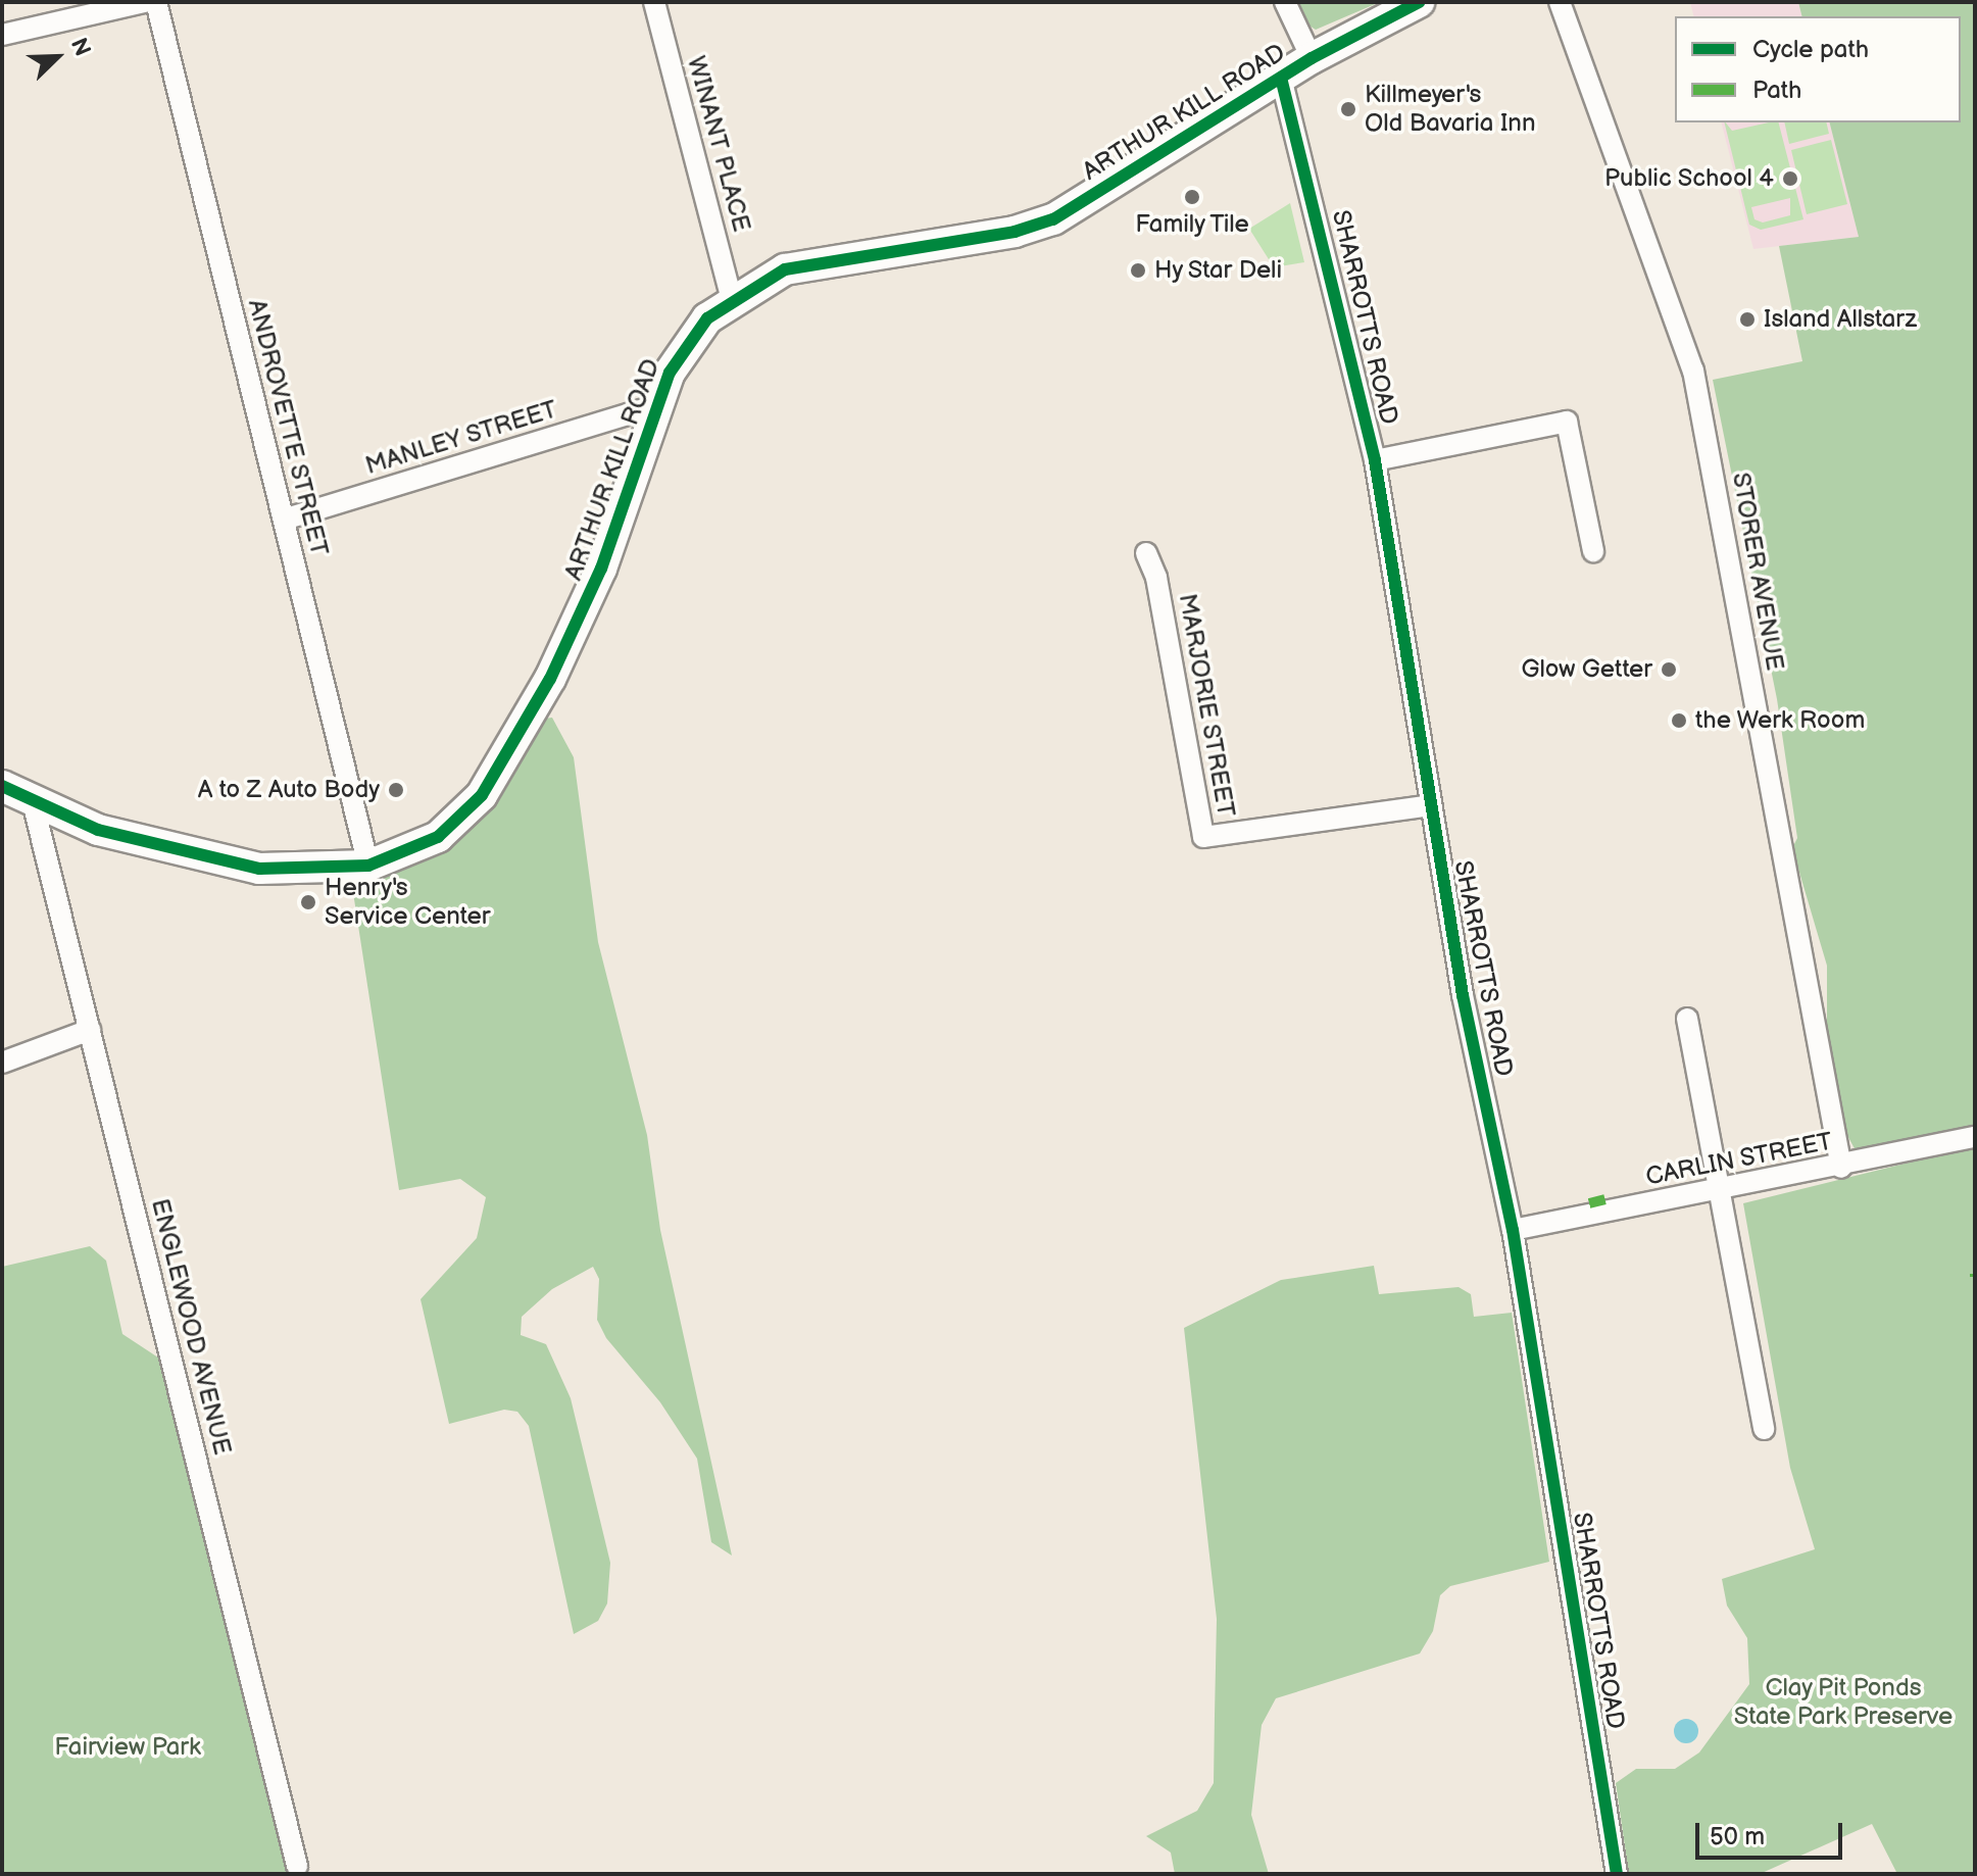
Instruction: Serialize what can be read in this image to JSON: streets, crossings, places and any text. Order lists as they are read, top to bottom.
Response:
{
  "streets": {
    "street": [
      "ARTHUR KILL ROAD",
      "WINANT PLACE",
      "SHARROTTS ROAD",
      "ANDROVETTE STREET",
      "MANLEY STREET",
      "STORER AVENUE",
      "MARJORIE STREET",
      "CARLIN STREET",
      "ENGLEWOOD AVENUE"
    ]
  },
  "crossings": [
    ["ARTHUR KILL ROAD", "WINANT PLACE"],
    ["ARTHUR KILL ROAD", "SHARROTTS ROAD"],
    ["ARTHUR KILL ROAD", "ANDROVETTE STREET"],
    ["ARTHUR KILL ROAD", "MANLEY STREET"],
    ["ARTHUR KILL ROAD", "ENGLEWOOD AVENUE"],
    ["SHARROTTS ROAD", "MARJORIE STREET"],
    ["SHARROTTS ROAD", "CARLIN STREET"],
    ["ANDROVETTE STREET", "MANLEY STREET"],
    ["STORER AVENUE", "CARLIN STREET"]
  ],
  "parks": ["Clay Pit Ponds State Park Preserve", "Fairview Park"],
  "places": [
    "Killmeyer's Old Bavaria Inn",
    "Public School 4",
    "Family Tile",
    "Hy Star Deli",
    "Island Allstarz",
    "Glow Getter",
    "the Werk Room",
    "A to Z Auto Body",
    "Henry's Service Center"
  ],
  "legend": ["Cycle path", "Path"],
  "scale_bar": "50 m",
  "north": "top right"
}
